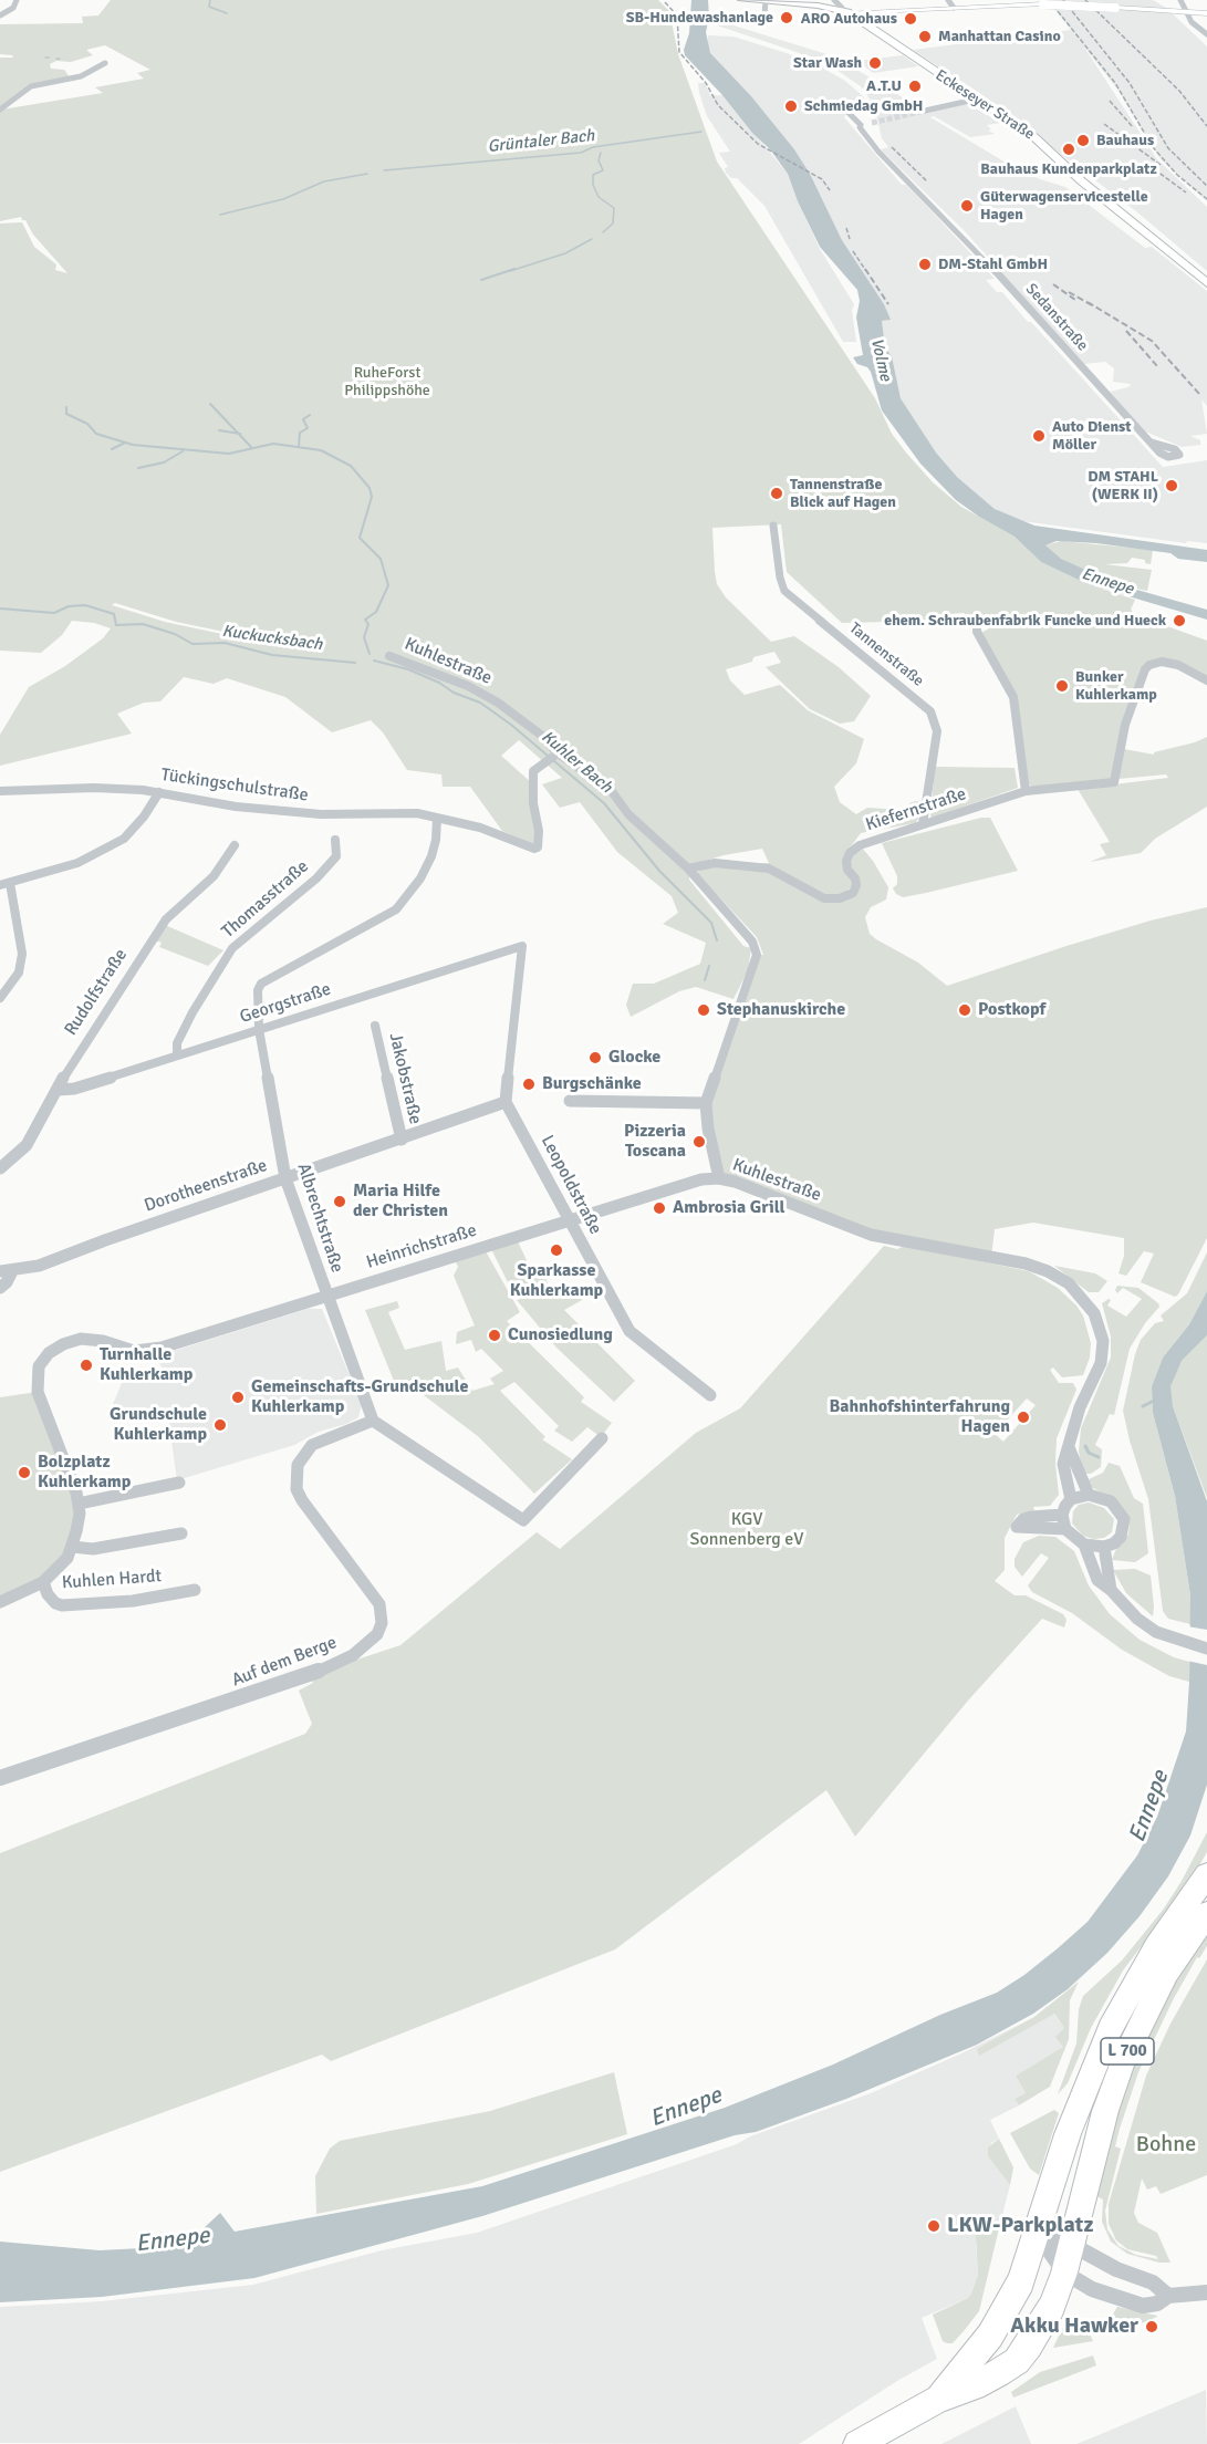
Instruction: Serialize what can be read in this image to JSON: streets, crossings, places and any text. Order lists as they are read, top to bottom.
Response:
{
  "streets": {
    "main road": ["Eckeseyer Straße", "L 700"],
    "street": [
      "Sedanstraße",
      "Tannenstraße",
      "Kuhlestraße",
      "Tückingschulstraße",
      "Kiefernstraße",
      "Thomasstraße",
      "Rudolfstraße",
      "Georgstraße",
      "Jakobstraße",
      "Leopoldstraße",
      "Dorotheenstraße",
      "Albrechtstraße",
      "Heinrichstraße",
      "Kuhlen Hardt",
      "Auf dem Berge"
    ]
  },
  "crossings": [
    ["Tannenstraße", "Kiefernstraße"],
    ["Kuhlestraße", "Tückingschulstraße"],
    ["Kuhlestraße", "Kiefernstraße"],
    ["Kuhlestraße", "Heinrichstraße"],
    ["Tückingschulstraße", "Albrechtstraße"],
    ["Thomasstraße", "Georgstraße"],
    ["Rudolfstraße", "Georgstraße"],
    ["Georgstraße", "Leopoldstraße"],
    ["Georgstraße", "Dorotheenstraße"],
    ["Georgstraße", "Albrechtstraße"],
    ["Jakobstraße", "Dorotheenstraße"],
    ["Leopoldstraße", "Dorotheenstraße"],
    ["Leopoldstraße", "Heinrichstraße"],
    ["Dorotheenstraße", "Albrechtstraße"],
    ["Albrechtstraße", "Heinrichstraße"],
    ["Albrechtstraße", "Auf dem Berge"],
    ["Heinrichstraße", "Kuhlen Hardt"]
  ],
  "water": [
    "Grüntaler Bach",
    "Volme",
    "Ennepe",
    "Kuckucksbach",
    "Kuhler Bach"
  ],
  "parks": ["RuheForst Philippshöhe", "KGV Sonnenberg eV", "Bohne"],
  "places": [
    "SB-Hundewashanlage",
    "ARO Autohaus",
    "Manhattan Casino",
    "Star Wash",
    "A.T.U",
    "Schmiedag GmbH",
    "Bauhaus",
    "Bauhaus Kundenparkplatz",
    "Güterwagenservicestelle Hagen",
    "DM-Stahl GmbH",
    "Auto Dienst Möller",
    "DM STAHL (WERK II)",
    "Tannenstraße Blick auf Hagen",
    "ehem. Schraubenfabrik Funcke und Hueck",
    "Bunker Kuhlerkamp",
    "Stephanuskirche",
    "Postkopf",
    "Glocke",
    "Burgschänke",
    "Pizzeria Toscana",
    "Maria Hilfe der Christen",
    "Ambrosia Grill",
    "Sparkasse Kuhlerkamp",
    "Cunosiedlung",
    "Turnhalle Kuhlerkamp",
    "Gemeinschafts-Grundschule Kuhlerkamp",
    "Bahnhofshinterfahrung Hagen",
    "Grundschule Kuhlerkamp",
    "Bolzplatz Kuhlerkamp",
    "LKW-Parkplatz",
    "Akku Hawker"
  ]
}
